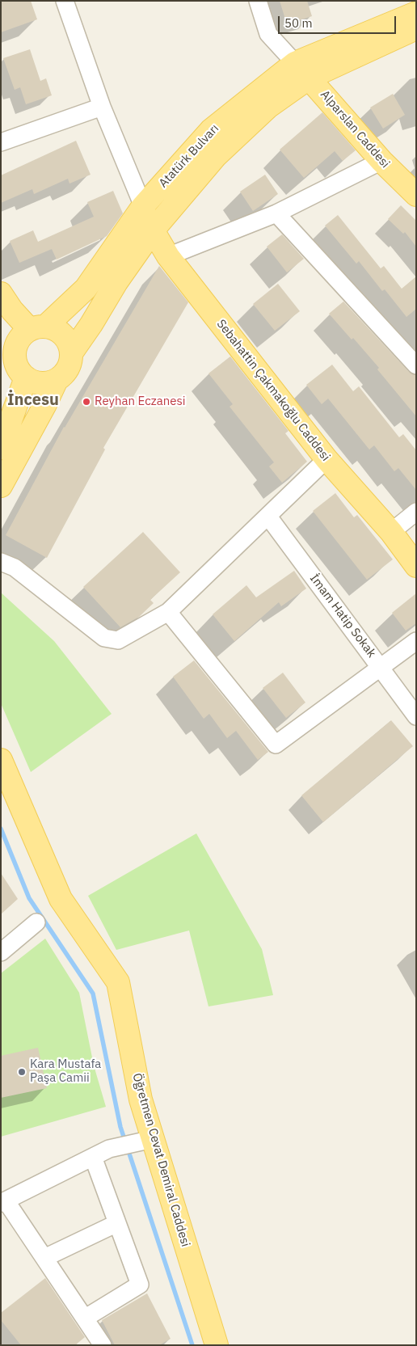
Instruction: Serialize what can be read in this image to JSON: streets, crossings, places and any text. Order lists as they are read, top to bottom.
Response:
{
  "streets": {
    "main road": [
      "Alparslan Caddesi",
      "Atatürk Bulvarı",
      "Sebahattin Çakmakoğlu Caddesi",
      "Öğretmen Cevat Demiral Caddesi"
    ],
    "street": ["İmam Hatip Sokak"]
  },
  "crossings": [
    ["Alparslan Caddesi", "Atatürk Bulvarı"],
    ["Atatürk Bulvarı", "Sebahattin Çakmakoğlu Caddesi"]
  ],
  "districts": ["İncesu"],
  "places": ["Reyhan Eczanesi", "Kara Mustafa Paşa Camii"],
  "scale_bar": "50 m"
}
